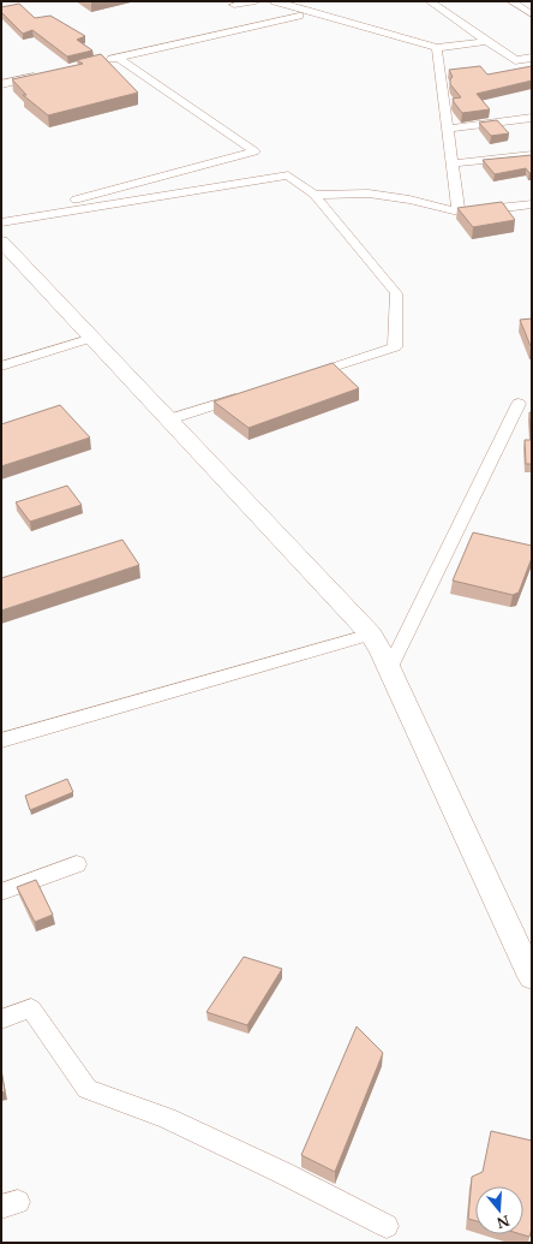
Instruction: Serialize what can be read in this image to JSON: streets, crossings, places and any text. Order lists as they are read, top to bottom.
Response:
{
  "north": "bottom"
}
